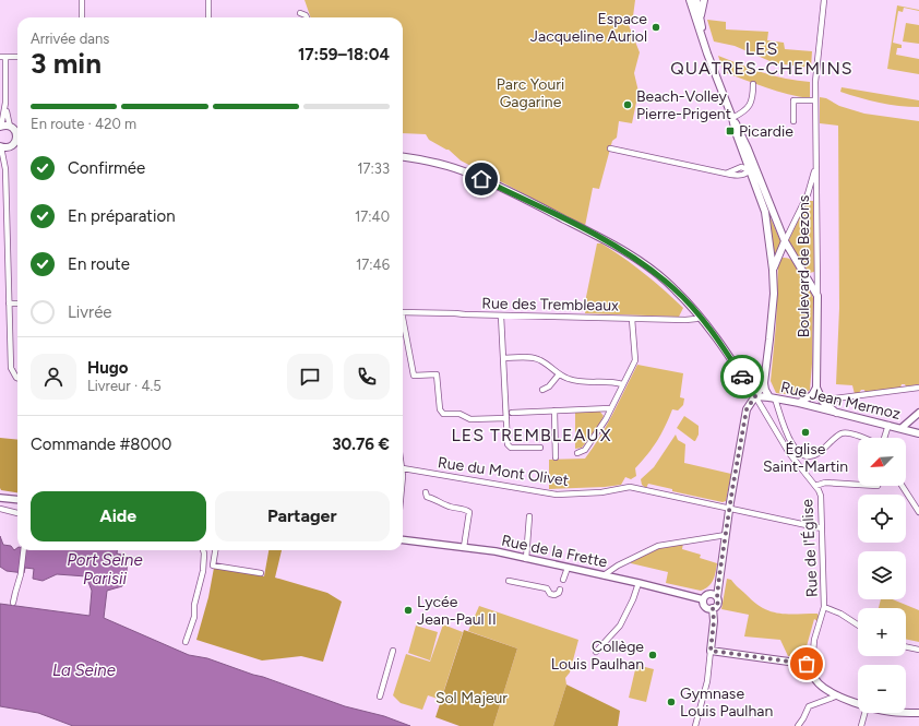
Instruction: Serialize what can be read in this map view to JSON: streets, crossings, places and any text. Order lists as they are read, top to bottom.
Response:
{
  "streets": {
    "main road": ["Boulevard de Bezons", "Rue Jean Mermoz"],
    "street": [
      "Rue des Trembleaux",
      "Rue du Mont Olivet",
      "Rue de l'Église",
      "Rue de la Frette"
    ]
  },
  "crossings": [
    ["Rue Jean Mermoz", "Rue de l'Église"],
    ["Rue du Mont Olivet", "Rue de l'Église"]
  ],
  "districts": ["LES QUATRES-CHEMINS", "LES TREMBLEAUX"],
  "water": ["Port Seine Parisii", "La Seine"],
  "parks": ["Parc Youri Gagarine", "Sol Majeur"],
  "places": {
    "other": [
      "Espace Jacqueline Auriol",
      "Beach-Volley Pierre-Prigent",
      "Église Saint-Martin",
      "Lycée Jean-Paul II",
      "Collège Louis Paulhan",
      "Gymnase Louis Paulhan"
    ],
    "transit": ["Picardie"]
  },
  "north": "bottom left",
  "page": {
    "heading": ["3 min", "Arrivée dans", "17:59–18:04"],
    "panel": [
      "Hugo",
      "Livreur · 4.5",
      "Commande #8000",
      "30.76 €"
    ],
    "bar": "En route · 420 m",
    "list": [
      ["Confirmée", "17:33"],
      ["En préparation", "17:40"],
      ["En route", "17:46"],
      "Livrée"
    ],
    "map_buttons": ["+", "−"],
    "buttons": ["Aide", "Partager"]
  }
}
